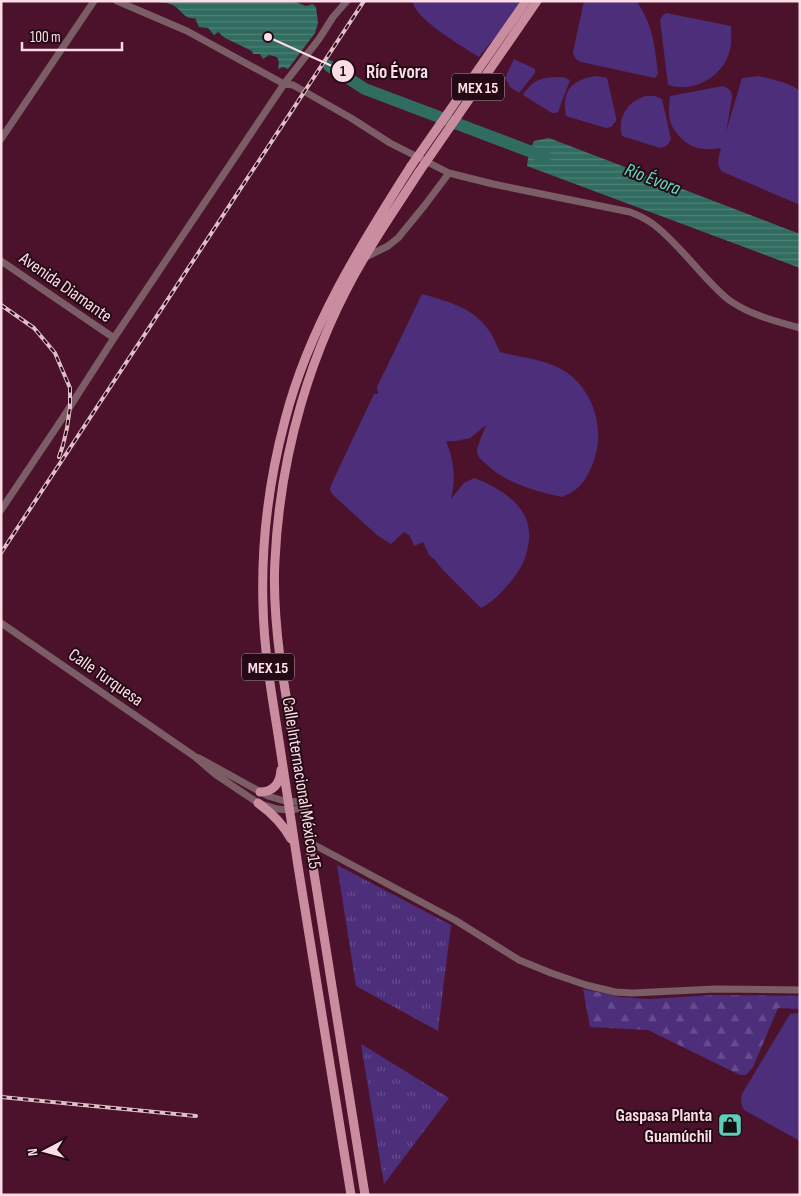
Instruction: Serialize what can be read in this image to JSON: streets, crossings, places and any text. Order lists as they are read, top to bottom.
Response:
{
  "streets": {
    "main road": ["MEX 15", "Calle Internacional México 15"],
    "street": ["Avenida Diamante", "Calle Turquesa"]
  },
  "crossings": [
    ["Calle Turquesa", "Calle Internacional México 15"]
  ],
  "water": ["Río Évora"],
  "places": {
    "other": ["Río Évora"],
    "shop": ["Gaspasa Planta Guamúchil"]
  },
  "scale_bar": "100 m",
  "north": "left"
}
